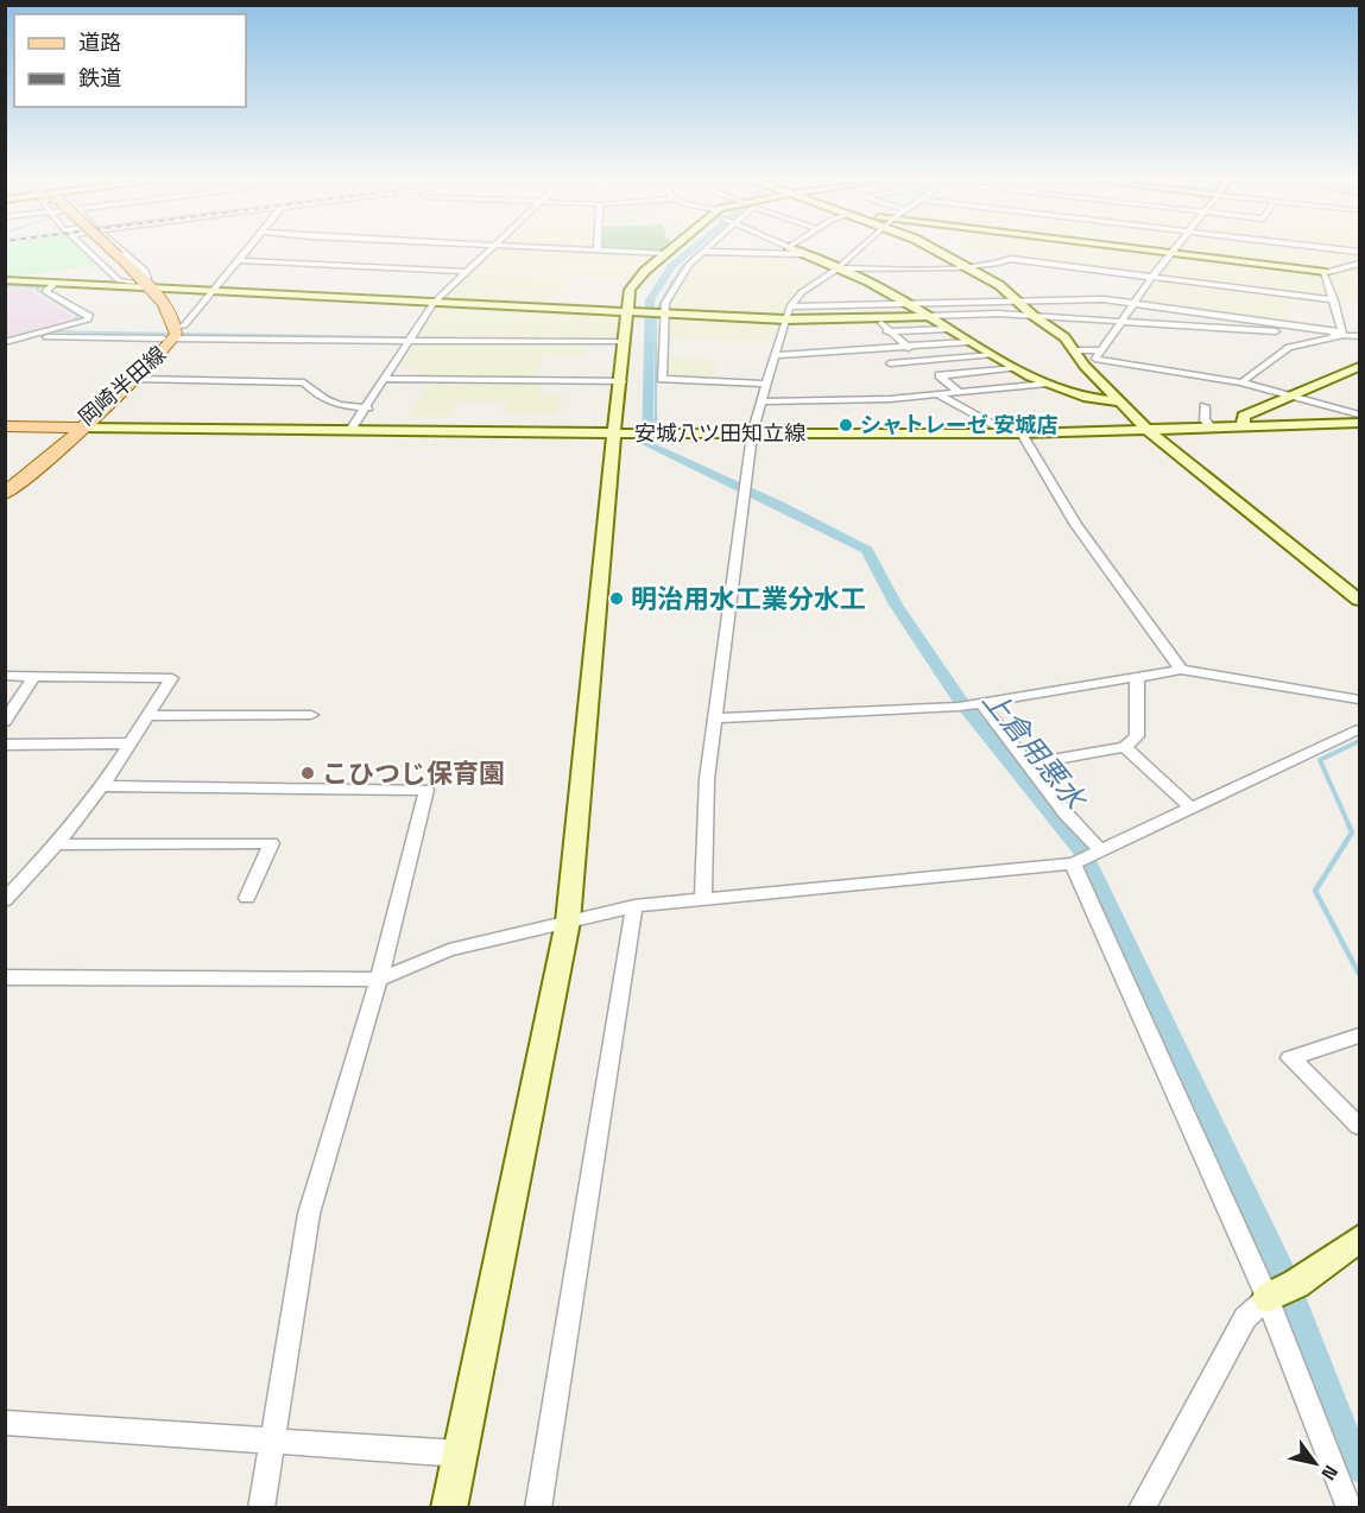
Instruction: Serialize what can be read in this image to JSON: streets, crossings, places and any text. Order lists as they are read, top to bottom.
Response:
{
  "streets": {
    "main road": ["岡崎半田線"],
    "street": ["安城八ツ田知立線"]
  },
  "crossings": [
    ["岡崎半田線", "安城八ツ田知立線"]
  ],
  "water": ["上倉用悪水"],
  "places": ["シャトレーゼ 安城店", "明治用水工業分水工", "こひつじ保育園"],
  "legend": ["道路", "鉄道"],
  "north": "bottom right"
}
